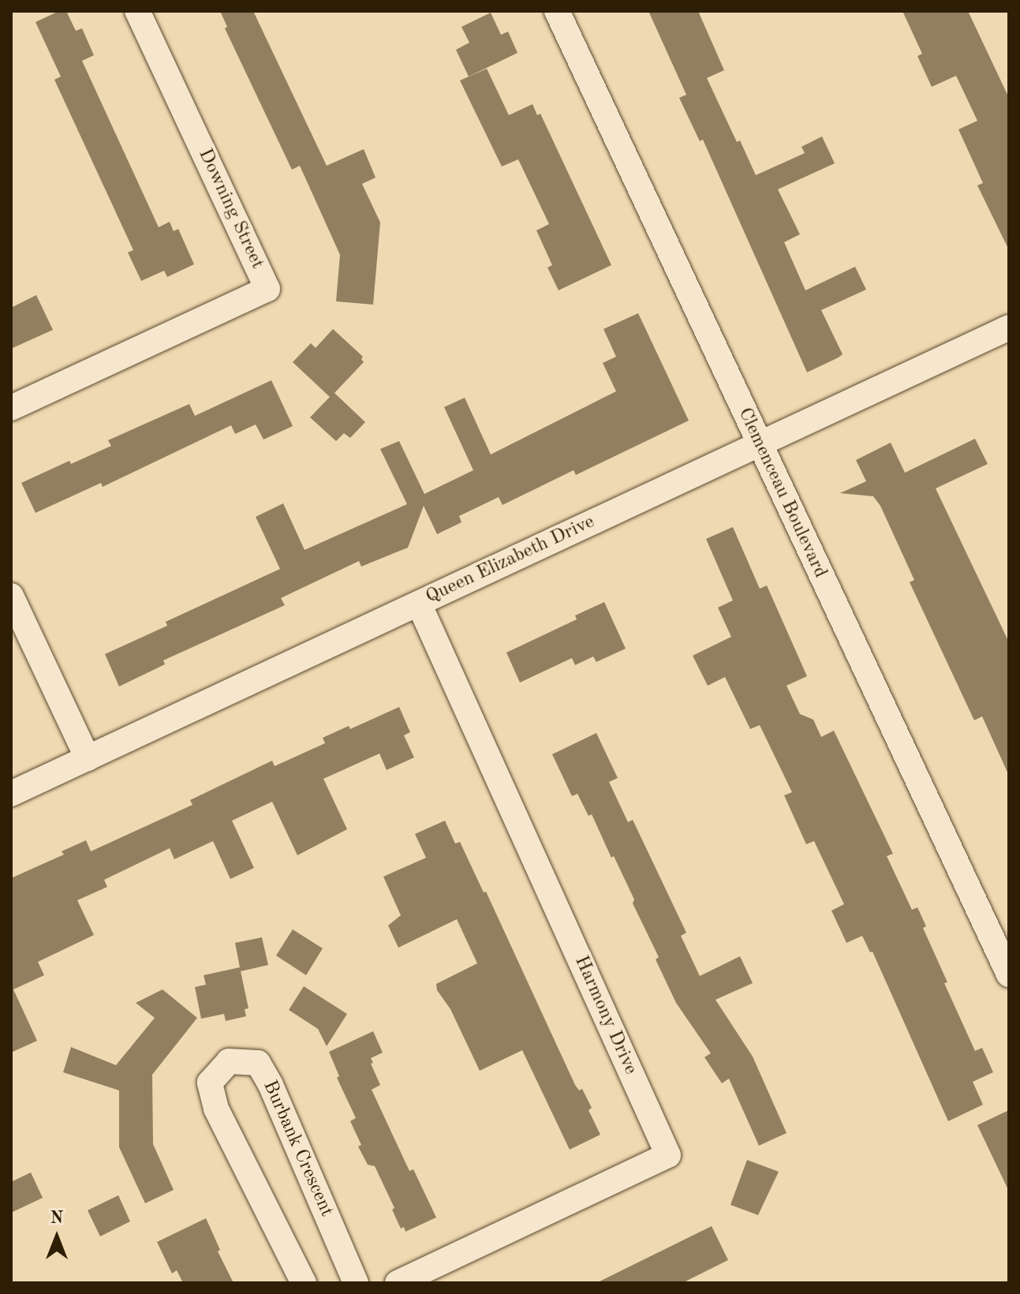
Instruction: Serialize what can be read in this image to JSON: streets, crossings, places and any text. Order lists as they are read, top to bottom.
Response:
{
  "streets": {
    "street": [
      "Downing Street",
      "Clemenceau Boulevard",
      "Queen Elizabeth Drive",
      "Harmony Drive",
      "Burbank Crescent"
    ]
  },
  "crossings": [
    ["Clemenceau Boulevard", "Queen Elizabeth Drive"],
    ["Queen Elizabeth Drive", "Harmony Drive"]
  ],
  "north": "top"
}
